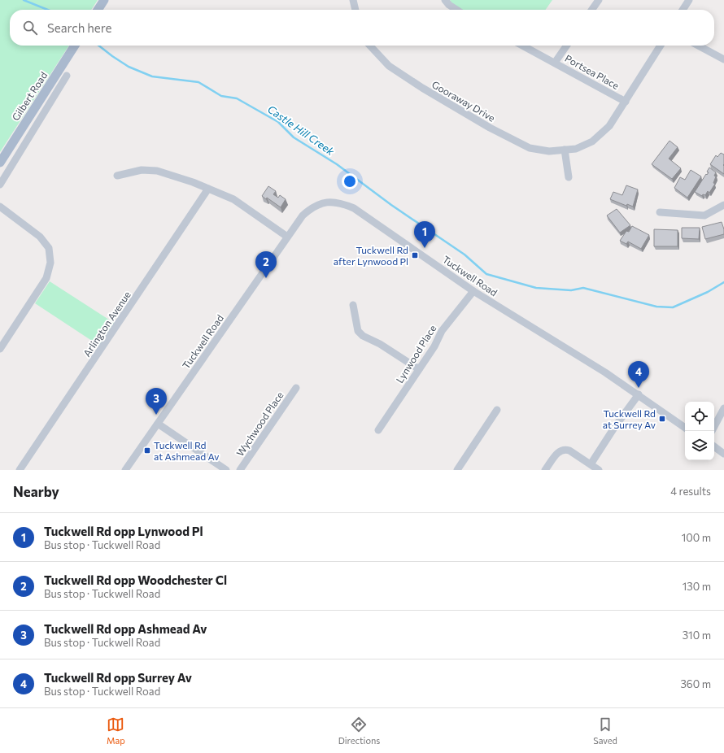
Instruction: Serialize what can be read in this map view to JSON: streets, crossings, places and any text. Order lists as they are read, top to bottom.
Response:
{
  "streets": {
    "main road": ["Gilbert Road"],
    "street": [
      "Portsea Place",
      "Gooraway Drive",
      "Tuckwell Road",
      "Arlington Avenue",
      "Lynwood Place",
      "Wychwood Place"
    ]
  },
  "crossings": [
    ["Portsea Place", "Gooraway Drive"],
    ["Tuckwell Road", "Lynwood Place"]
  ],
  "water": ["Castle Hill Creek"],
  "places": {
    "transit": ["Tuckwell Rd after Lynwood Pl", "Tuckwell Rd at Surrey Av", "Tuckwell Rd at Ashmead Av"]
  },
  "page": {
    "search": "Search here",
    "pins": [
      "1",
      "2",
      "4",
      "3"
    ],
    "heading": ["Nearby", "4 results"],
    "list": [
      {
        "mark": "1",
        "name": "Tuckwell Rd opp Lynwood Pl",
        "note": "Bus stop · Tuckwell Road",
        "value": "100 m"
      },
      {
        "mark": "2",
        "name": "Tuckwell Rd opp Woodchester Cl",
        "note": "Bus stop · Tuckwell Road",
        "value": "130 m"
      },
      {
        "mark": "3",
        "name": "Tuckwell Rd opp Ashmead Av",
        "note": "Bus stop · Tuckwell Road",
        "value": "310 m"
      },
      {
        "mark": "4",
        "name": "Tuckwell Rd opp Surrey Av",
        "note": "Bus stop · Tuckwell Road",
        "value": "360 m"
      }
    ],
    "nav": ["Map", "Directions", "Saved"]
  }
}
